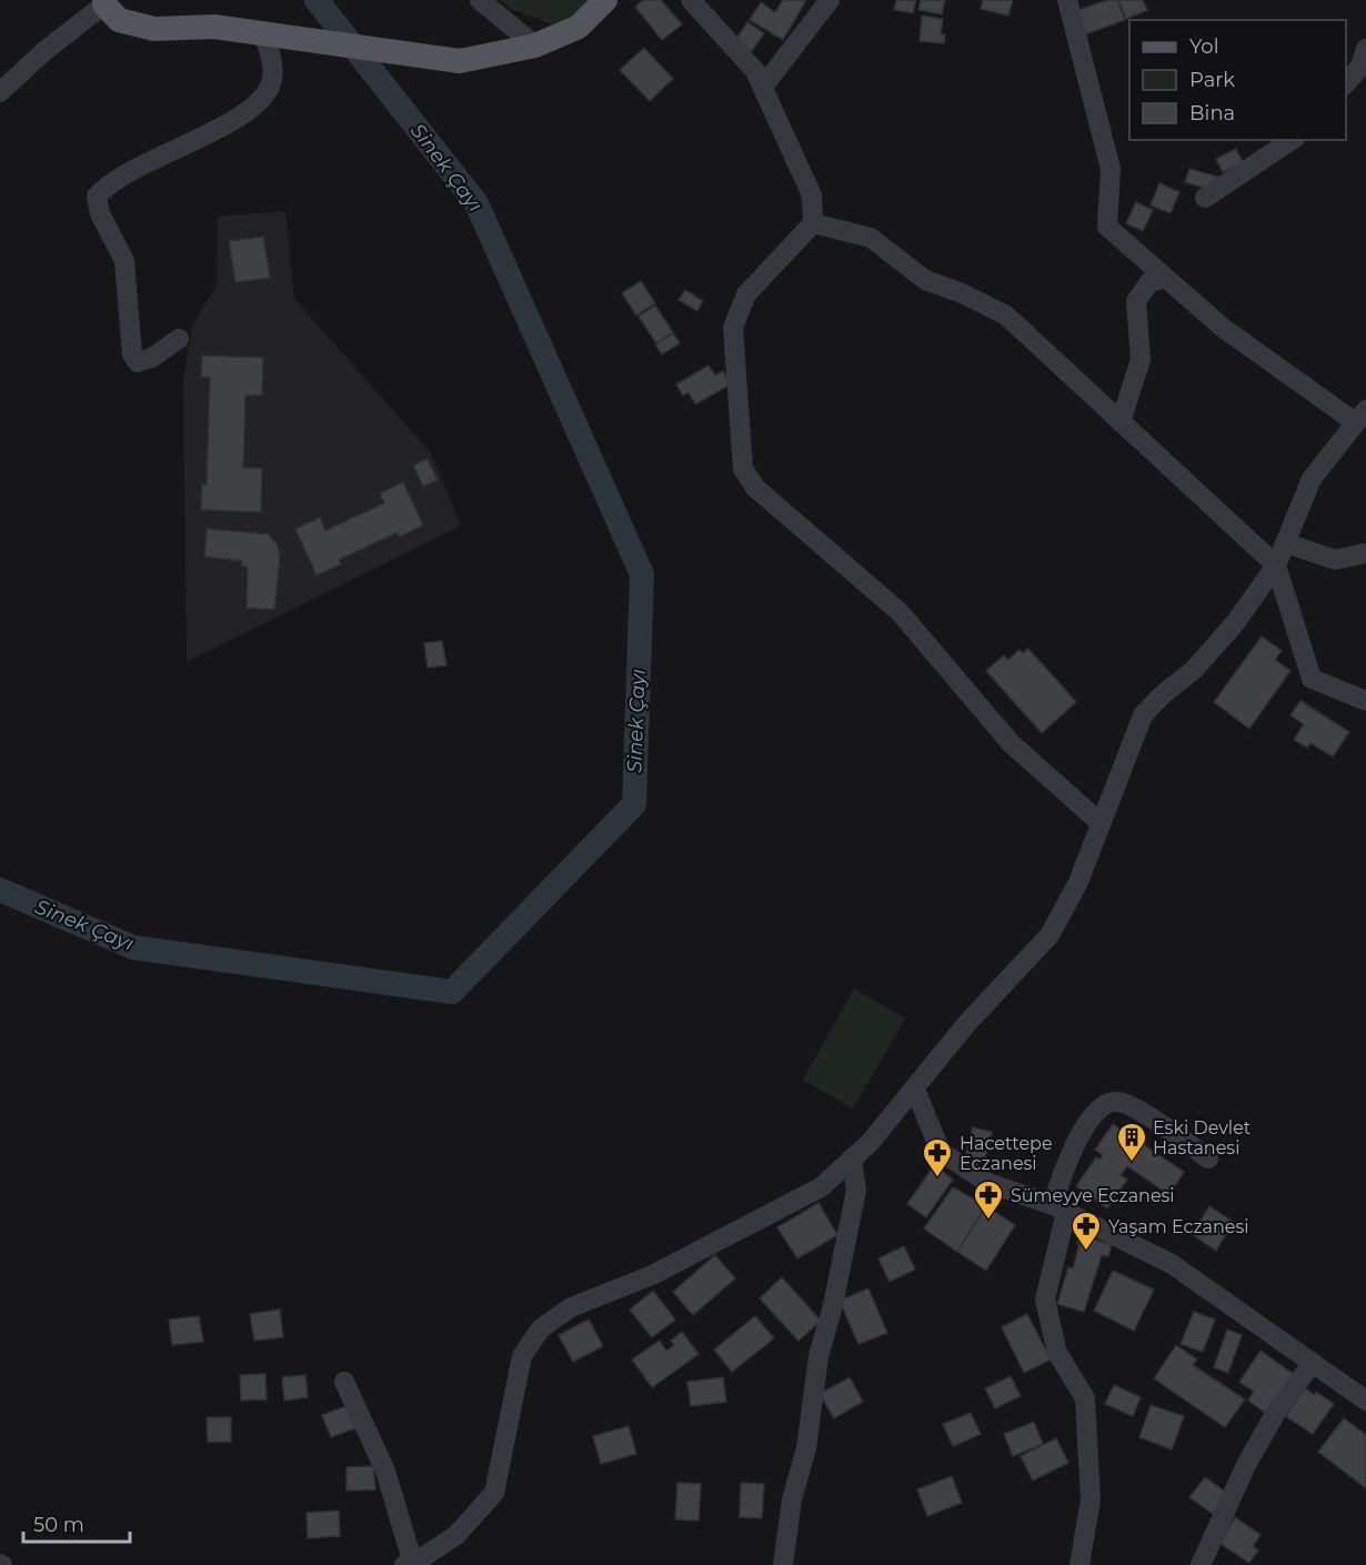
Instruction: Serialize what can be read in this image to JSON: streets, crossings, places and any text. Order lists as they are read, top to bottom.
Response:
{
  "water": ["Sinek Çayı"],
  "places": {
    "building": ["Eski Devlet Hastanesi"],
    "pharmacy": ["Hacettepe Eczanesi", "Sümeyye Eczanesi", "Yaşam Eczanesi"]
  },
  "legend": ["Yol", "Park", "Bina"],
  "scale_bar": "50 m"
}
